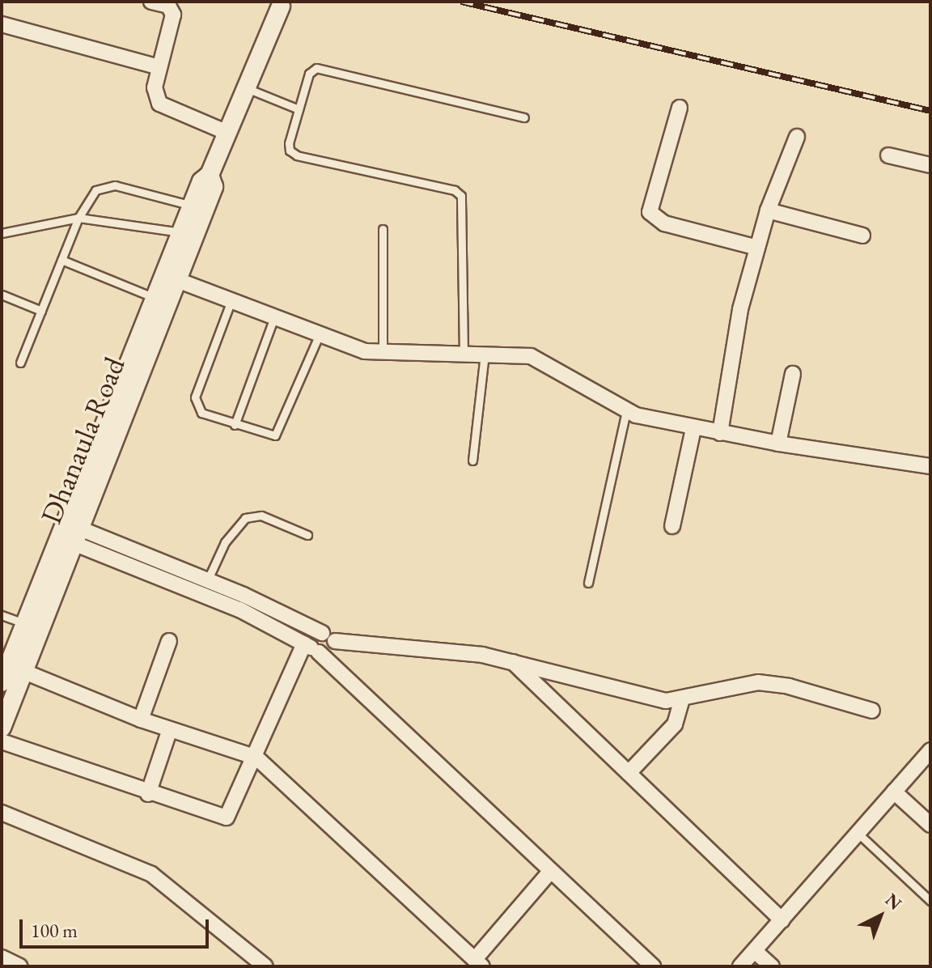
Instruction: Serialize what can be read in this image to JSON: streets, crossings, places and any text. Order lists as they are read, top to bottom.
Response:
{
  "streets": {
    "street": ["Dhanaula Road"]
  },
  "scale_bar": "100 m",
  "north": "top right"
}
